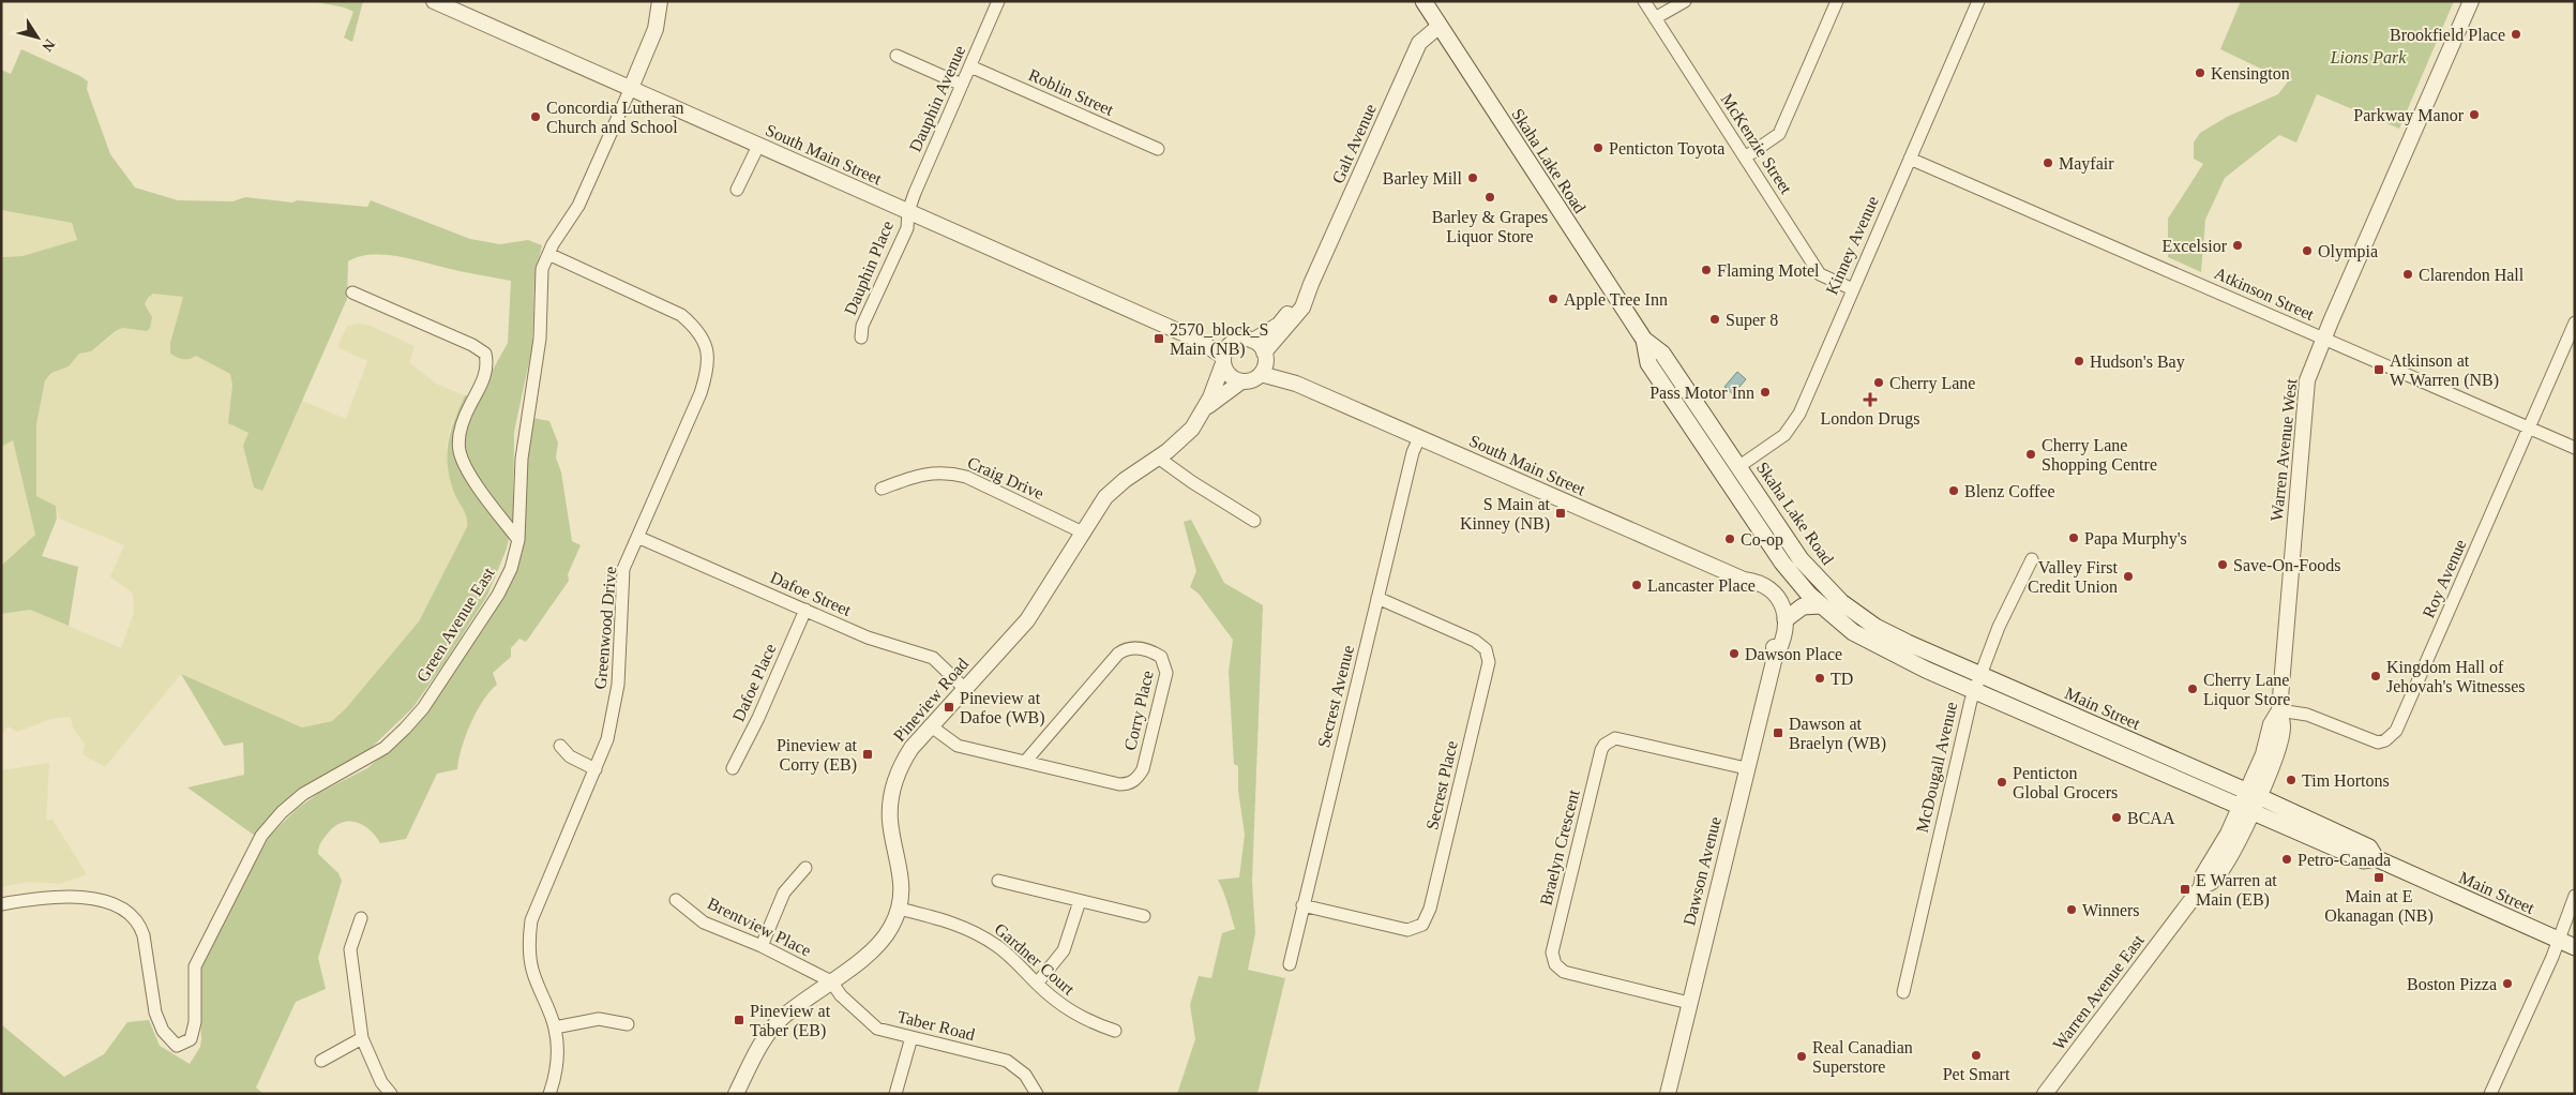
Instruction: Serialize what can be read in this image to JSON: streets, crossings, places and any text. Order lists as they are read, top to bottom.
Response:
{
  "streets": {
    "main road": ["Skaha Lake Road", "Main Street"],
    "street": [
      "Roblin Street",
      "Dauphin Avenue",
      "Galt Avenue",
      "McKenzie Street",
      "South Main Street",
      "Kinney Avenue",
      "Dauphin Place",
      "Atkinson Street",
      "Warren Avenue West",
      "Craig Drive",
      "Roy Avenue",
      "Dafoe Street",
      "Green Avenue East",
      "Greenwood Drive",
      "Dafoe Place",
      "Secrest Avenue",
      "Pineview Road",
      "Corry Place",
      "McDougall Avenue",
      "Secrest Place",
      "Braelyn Crescent",
      "Dawson Avenue",
      "Brentview Place",
      "Gardner Court",
      "Warren Avenue East",
      "Taber Road"
    ]
  },
  "crossings": [
    ["Roblin Street", "Dauphin Avenue"],
    ["Dauphin Avenue", "South Main Street"],
    ["Dauphin Avenue", "Dauphin Place"],
    ["Galt Avenue", "South Main Street"],
    ["Galt Avenue", "Skaha Lake Road"],
    ["Galt Avenue", "Pineview Road"],
    ["McKenzie Street", "Kinney Avenue"],
    ["South Main Street", "Dauphin Place"],
    ["South Main Street", "Green Avenue East"],
    ["South Main Street", "Secrest Avenue"],
    ["South Main Street", "Pineview Road"],
    ["South Main Street", "Dawson Avenue"],
    ["Skaha Lake Road", "Kinney Avenue"],
    ["Skaha Lake Road", "Main Street"],
    ["Kinney Avenue", "Atkinson Street"],
    ["Atkinson Street", "Warren Avenue West"],
    ["Atkinson Street", "Roy Avenue"],
    ["Warren Avenue West", "Roy Avenue"],
    ["Warren Avenue West", "Main Street"],
    ["Warren Avenue West", "Warren Avenue East"],
    ["Craig Drive", "Pineview Road"],
    ["Dafoe Street", "Greenwood Drive"],
    ["Dafoe Street", "Dafoe Place"],
    ["Dafoe Street", "Pineview Road"],
    ["Green Avenue East", "Greenwood Drive"],
    ["Secrest Avenue", "Secrest Place"],
    ["Pineview Road", "Corry Place"],
    ["Pineview Road", "Brentview Place"],
    ["Pineview Road", "Gardner Court"],
    ["Pineview Road", "Taber Road"],
    ["Main Street", "McDougall Avenue"],
    ["Main Street", "Warren Avenue East"],
    ["Braelyn Crescent", "Dawson Avenue"],
    ["Brentview Place", "Taber Road"]
  ],
  "parks": ["Lions Park"],
  "places": {
    "other": [
      "Brookfield Place",
      "Kensington",
      "Parkway Manor",
      "Concordia Lutheran Church and School",
      "Penticton Toyota",
      "Mayfair",
      "Barley Mill",
      "Barley & Grapes Liquor Store",
      "Excelsior",
      "Olympia",
      "Flaming Motel",
      "Clarendon Hall",
      "Apple Tree Inn",
      "Super 8",
      "Hudson's Bay",
      "Cherry Lane",
      "Pass Motor Inn",
      "Cherry Lane Shopping Centre",
      "Blenz Coffee",
      "Papa Murphy's",
      "Co-op",
      "Save-On-Foods",
      "Valley First Credit Union",
      "Lancaster Place",
      "Dawson Place",
      "Kingdom Hall of Jehovah's Witnesses",
      "TD",
      "Cherry Lane Liquor Store",
      "Tim Hortons",
      "Penticton Global Grocers",
      "BCAA",
      "Petro-Canada",
      "Winners",
      "Boston Pizza",
      "Pet Smart",
      "Real Canadian Superstore"
    ],
    "transit": [
      "2570_block_S Main (NB)",
      "Atkinson at W Warren (NB)",
      "S Main at Kinney (NB)",
      "Pineview at Dafoe (WB)",
      "Dawson at Braelyn (WB)",
      "Pineview at Corry (EB)",
      "Main at E Okanagan (NB)",
      "E Warren at Main (EB)",
      "Pineview at Taber (EB)"
    ],
    "health": ["London Drugs"]
  },
  "north": "bottom right"
}
